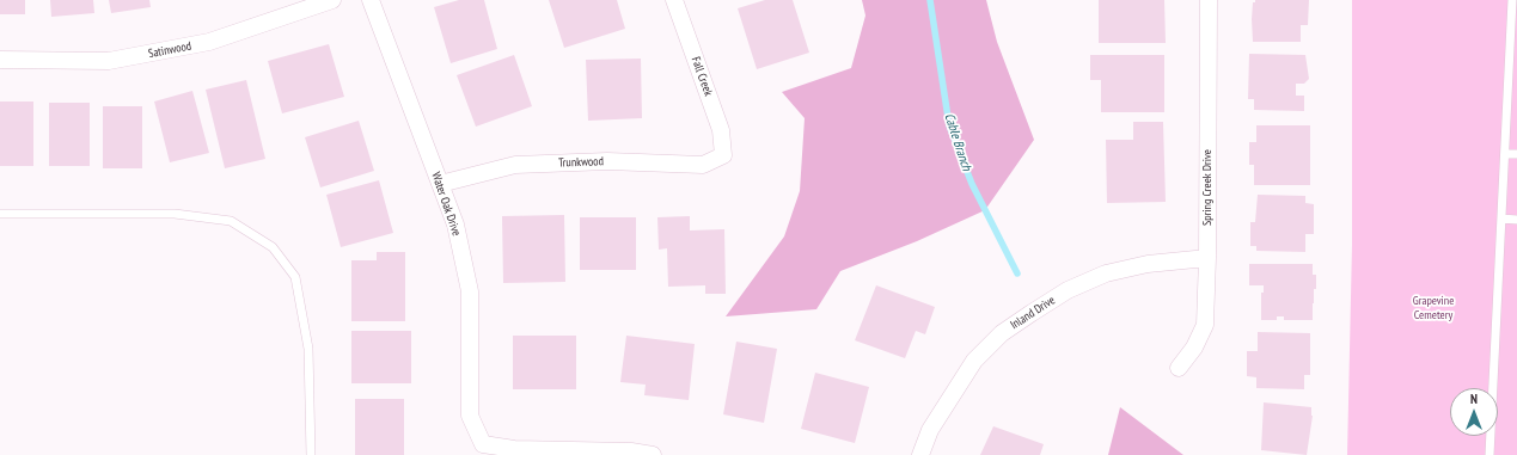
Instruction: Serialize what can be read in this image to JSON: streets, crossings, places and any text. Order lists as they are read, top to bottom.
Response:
{
  "streets": {
    "street": [
      "Satinwood",
      "Fall Creek",
      "Trunkwood",
      "Spring Creek Drive",
      "Water Oak Drive",
      "Inland Drive"
    ]
  },
  "crossings": [
    ["Fall Creek", "Trunkwood"],
    ["Trunkwood", "Water Oak Drive"],
    ["Spring Creek Drive", "Inland Drive"]
  ],
  "water": ["Cable Branch"],
  "parks": ["Grapevine Cemetery"],
  "north": "top"
}
